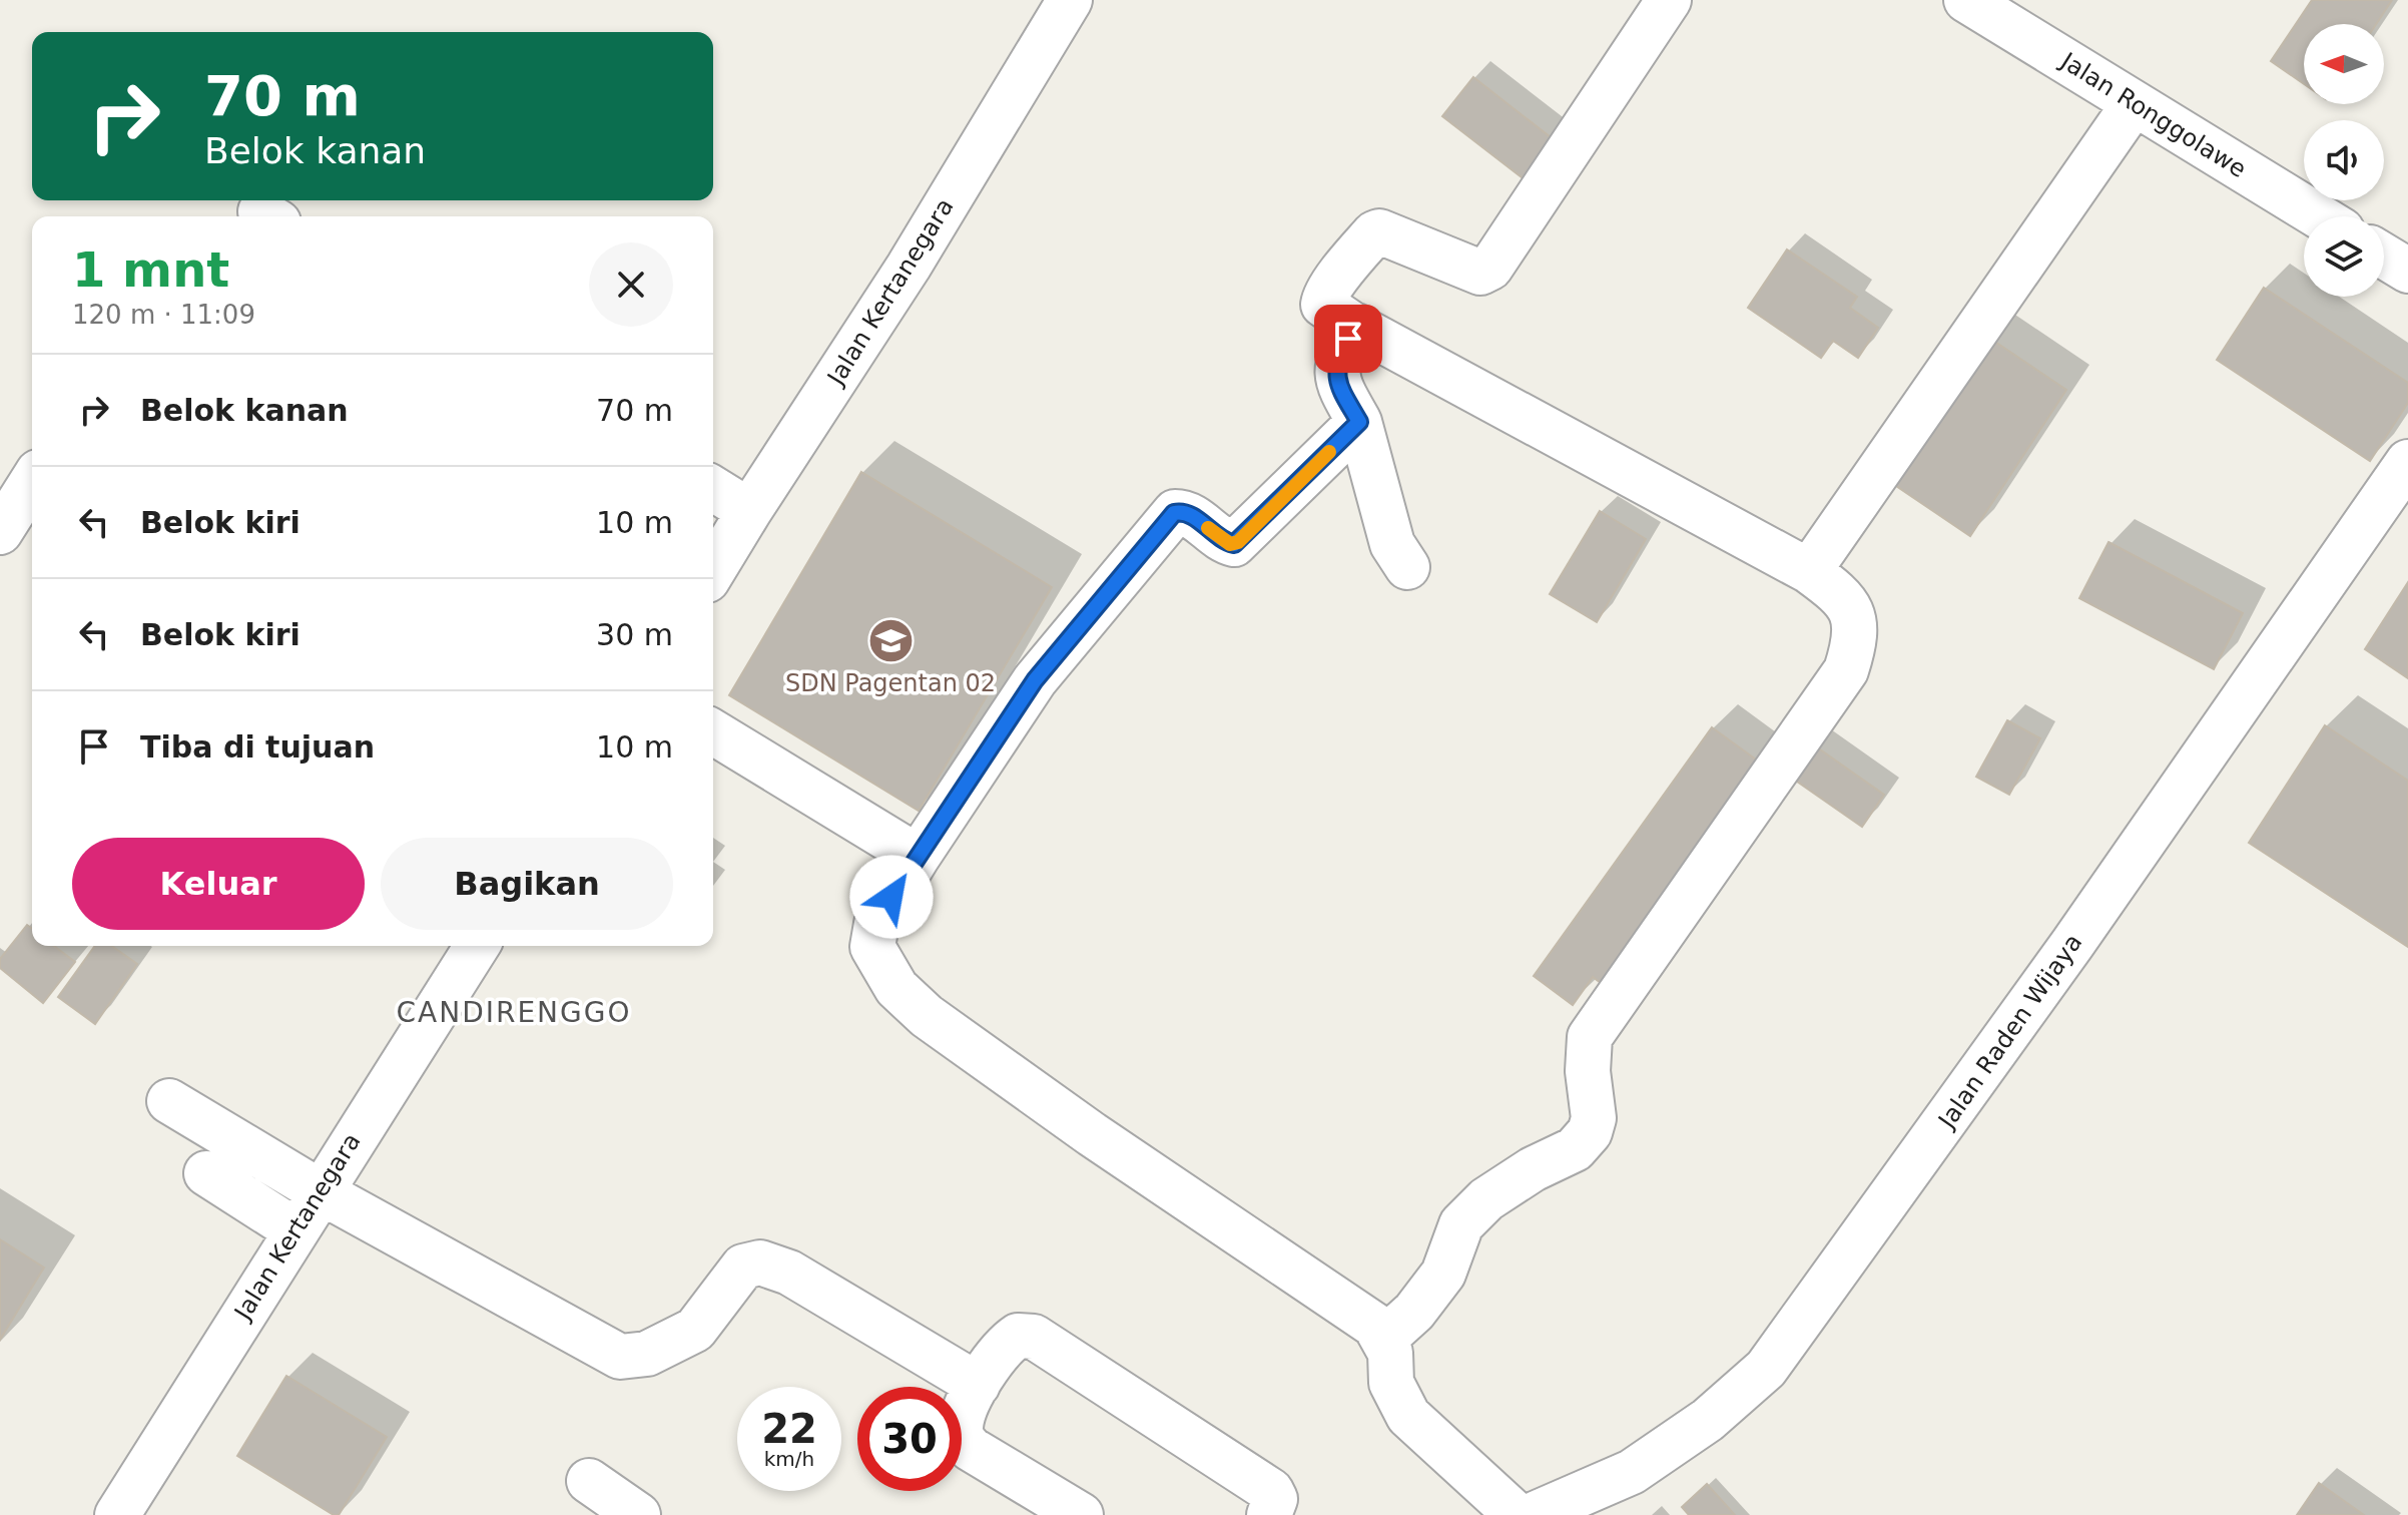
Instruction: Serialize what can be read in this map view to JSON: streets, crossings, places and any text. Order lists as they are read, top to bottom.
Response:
{
  "streets": {
    "street": ["Jalan Ronggolawe", "Jalan Kertanegara", "Jalan Raden Wijaya"]
  },
  "districts": ["CANDIRENGGO"],
  "places": {
    "school or university": ["SDN Pagentan 02"]
  },
  "north": "left",
  "page": {
    "turn": ["70 m", "Belok kanan"],
    "heading": ["1 mnt", "120 m · 11:09"],
    "list": [
      {
        "name": "Belok kanan",
        "value": "70 m"
      },
      {
        "name": "Belok kiri",
        "value": "10 m"
      },
      {
        "name": "Belok kiri",
        "value": "30 m"
      },
      {
        "name": "Tiba di tujuan",
        "value": "10 m"
      }
    ],
    "buttons": ["Keluar", "Bagikan"],
    "speed": "22 km/h",
    "limit": "30"
  }
}
